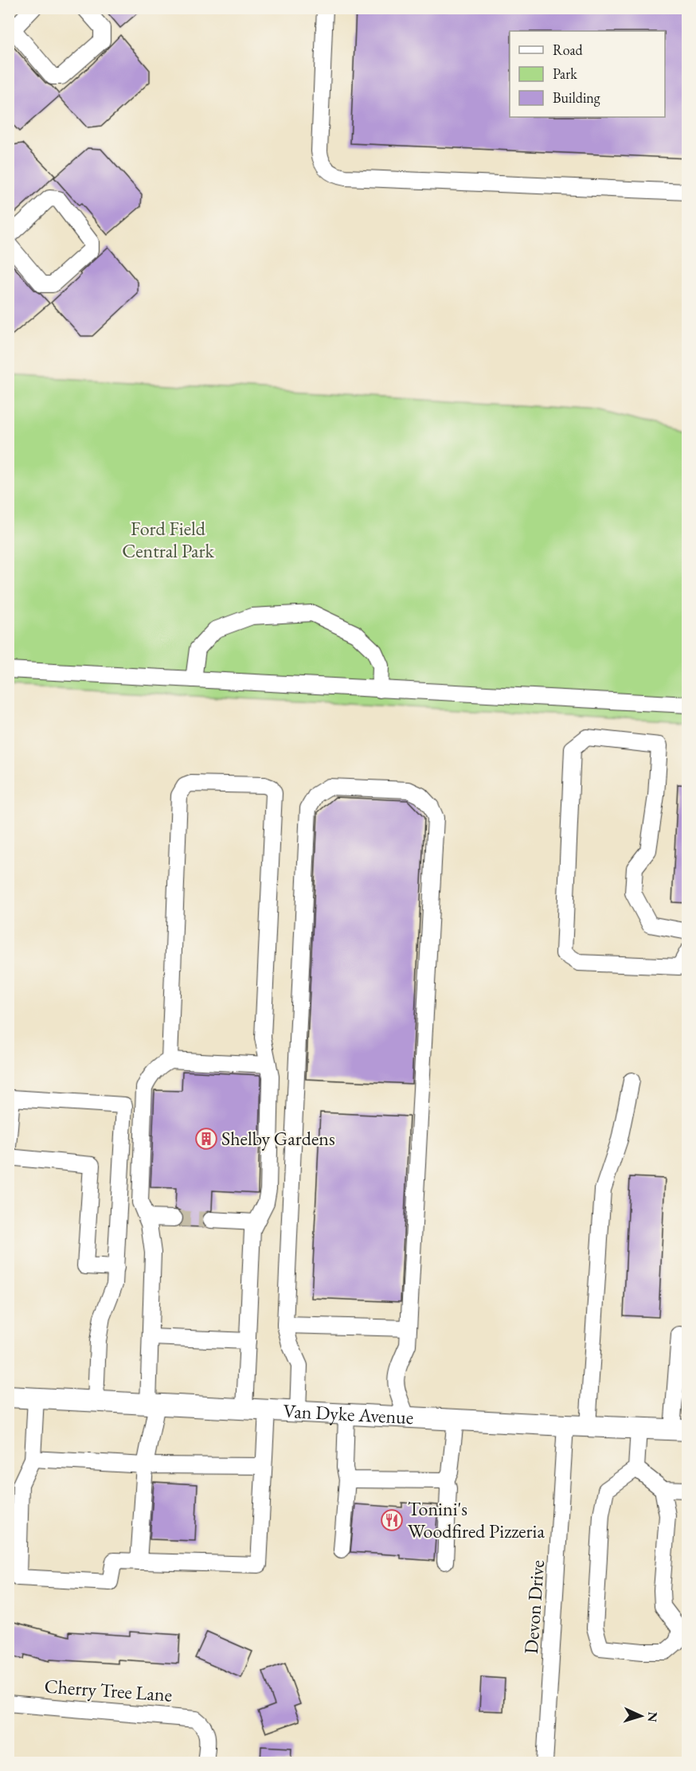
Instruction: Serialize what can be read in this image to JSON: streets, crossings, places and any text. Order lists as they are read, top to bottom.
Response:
{
  "streets": {
    "main road": ["Van Dyke Avenue"],
    "street": ["Devon Drive", "Cherry Tree Lane"]
  },
  "crossings": [
    ["Van Dyke Avenue", "Devon Drive"]
  ],
  "parks": ["Ford Field Central Park"],
  "places": {
    "building": ["Shelby Gardens"],
    "restaurant": ["Tonini's Woodfired Pizzeria"]
  },
  "legend": ["Road", "Park", "Building"],
  "north": "right"
}
